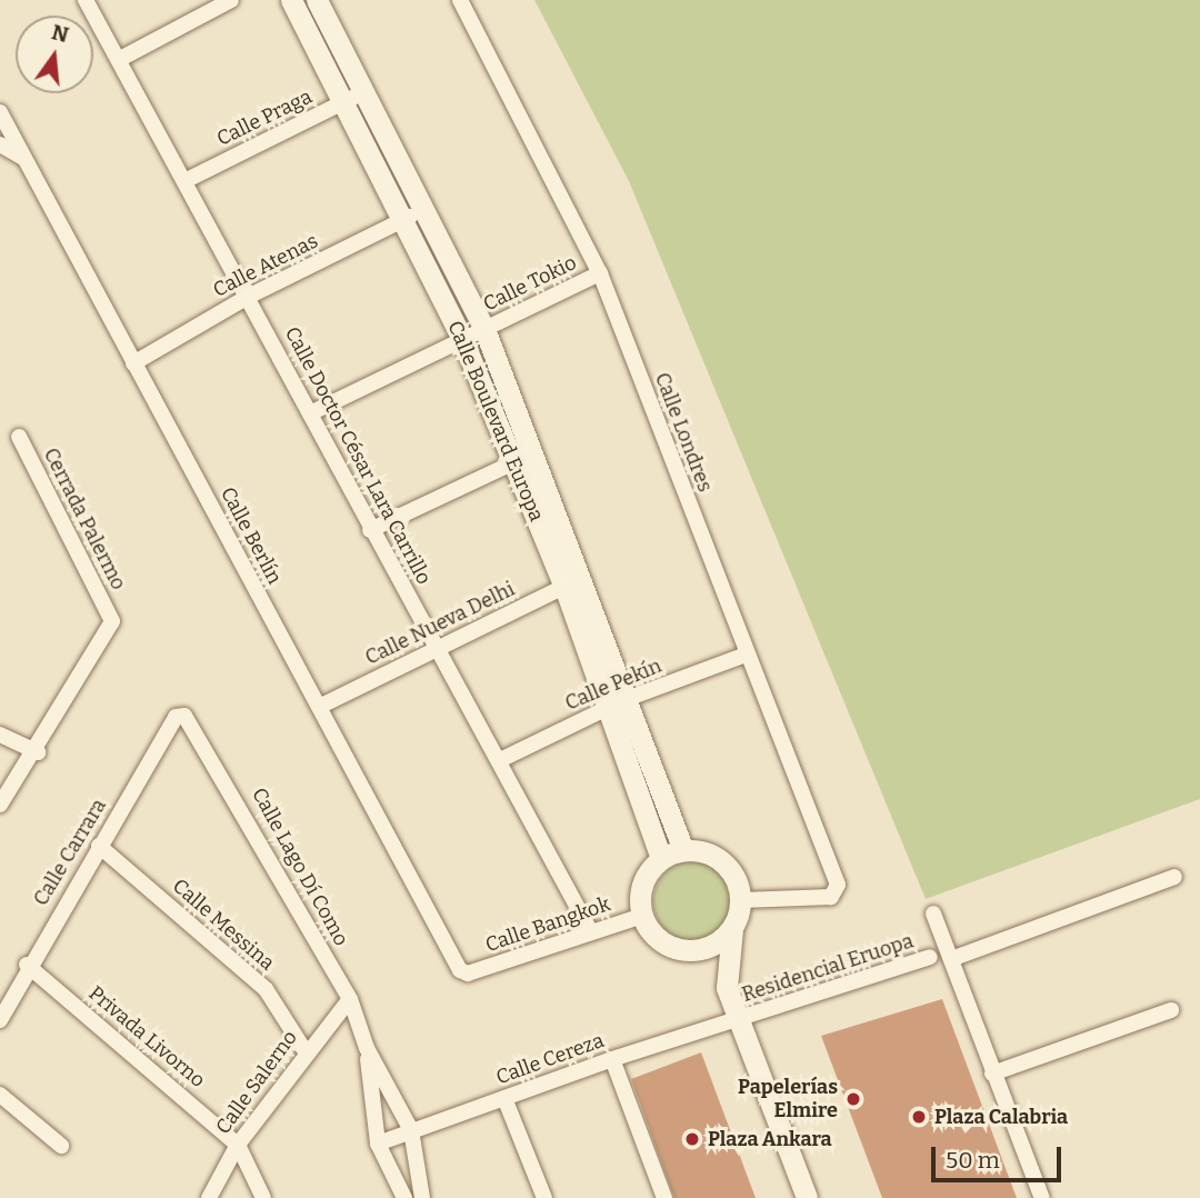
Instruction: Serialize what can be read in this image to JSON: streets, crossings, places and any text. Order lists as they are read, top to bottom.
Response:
{
  "streets": {
    "main road": ["Calle Boulevard Europa"],
    "street": [
      "Calle Praga",
      "Calle Atenas",
      "Calle Tokio",
      "Calle Londres",
      "Calle Doctor César Lara Carrillo",
      "Cerrada Palermo",
      "Calle Berlín",
      "Calle Nueva Delhi",
      "Calle Pekín",
      "Calle Carrara",
      "Calle Lago Dí Como",
      "Calle Messina",
      "Calle Bangkok",
      "Residencial Eruopa",
      "Privada Livorno",
      "Calle Cereza",
      "Calle Salerno"
    ]
  },
  "crossings": [
    ["Calle Praga", "Calle Boulevard Europa"],
    ["Calle Praga", "Calle Doctor César Lara Carrillo"],
    ["Calle Atenas", "Calle Boulevard Europa"],
    ["Calle Atenas", "Calle Doctor César Lara Carrillo"],
    ["Calle Atenas", "Calle Berlín"],
    ["Calle Tokio", "Calle Boulevard Europa"],
    ["Calle Tokio", "Calle Londres"],
    ["Calle Tokio", "Calle Doctor César Lara Carrillo"],
    ["Calle Boulevard Europa", "Calle Londres"],
    ["Calle Boulevard Europa", "Calle Nueva Delhi"],
    ["Calle Boulevard Europa", "Calle Pekín"],
    ["Calle Boulevard Europa", "Calle Bangkok"],
    ["Calle Londres", "Calle Pekín"],
    ["Calle Londres", "Calle Bangkok"],
    ["Calle Doctor César Lara Carrillo", "Calle Nueva Delhi"],
    ["Calle Doctor César Lara Carrillo", "Calle Pekín"],
    ["Calle Doctor César Lara Carrillo", "Calle Bangkok"],
    ["Calle Berlín", "Calle Nueva Delhi"],
    ["Calle Berlín", "Calle Bangkok"],
    ["Calle Carrara", "Calle Lago Dí Como"],
    ["Calle Carrara", "Calle Messina"],
    ["Calle Carrara", "Privada Livorno"],
    ["Calle Lago Dí Como", "Calle Cereza"],
    ["Calle Lago Dí Como", "Calle Salerno"],
    ["Calle Messina", "Calle Salerno"],
    ["Residencial Eruopa", "Calle Cereza"],
    ["Privada Livorno", "Calle Salerno"]
  ],
  "places": ["Papelerías Elmire", "Plaza Calabria", "Plaza Ankara"],
  "scale_bar": "50 m",
  "north": "top"
}
